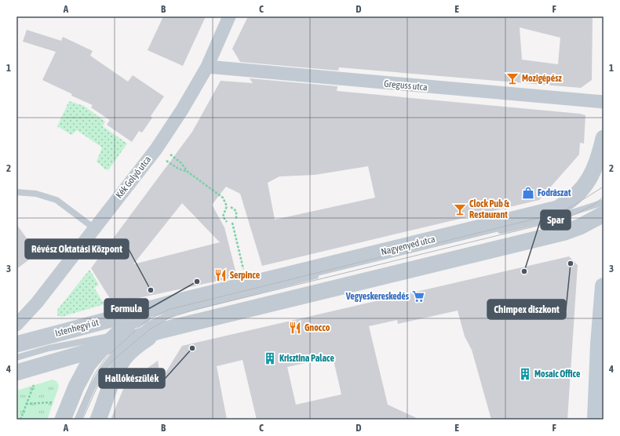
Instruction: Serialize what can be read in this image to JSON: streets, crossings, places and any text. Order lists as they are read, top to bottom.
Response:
{
  "streets": {
    "street": [
      "Greguss utca",
      "Kék Golyó utca",
      "Nagyenyed utca",
      "Istenhegyi út"
    ]
  },
  "crossings": [
    ["Greguss utca", "Kék Golyó utca"],
    ["Nagyenyed utca", "Istenhegyi út"]
  ],
  "places": {
    "bar": ["Mozigépész", "Clock Pub & Restaurant"],
    "shop": ["Fodrászat"],
    "other": [
      "Chimpex diszkont",
      "Spar",
      "Formula",
      "Révész Oktatási Központ",
      "Hallókészülék"
    ],
    "restaurant": ["Serpince", "Gnocco"],
    "supermarket": ["Vegyeskereskedés"],
    "building": ["Krisztina Palace", "Mosaic Office"]
  },
  "grid": {
    "columns": [
      "A",
      "B",
      "C",
      "D",
      "E",
      "F"
    ],
    "rows": [
      "1",
      "2",
      "3",
      "4"
    ]
  }
}
